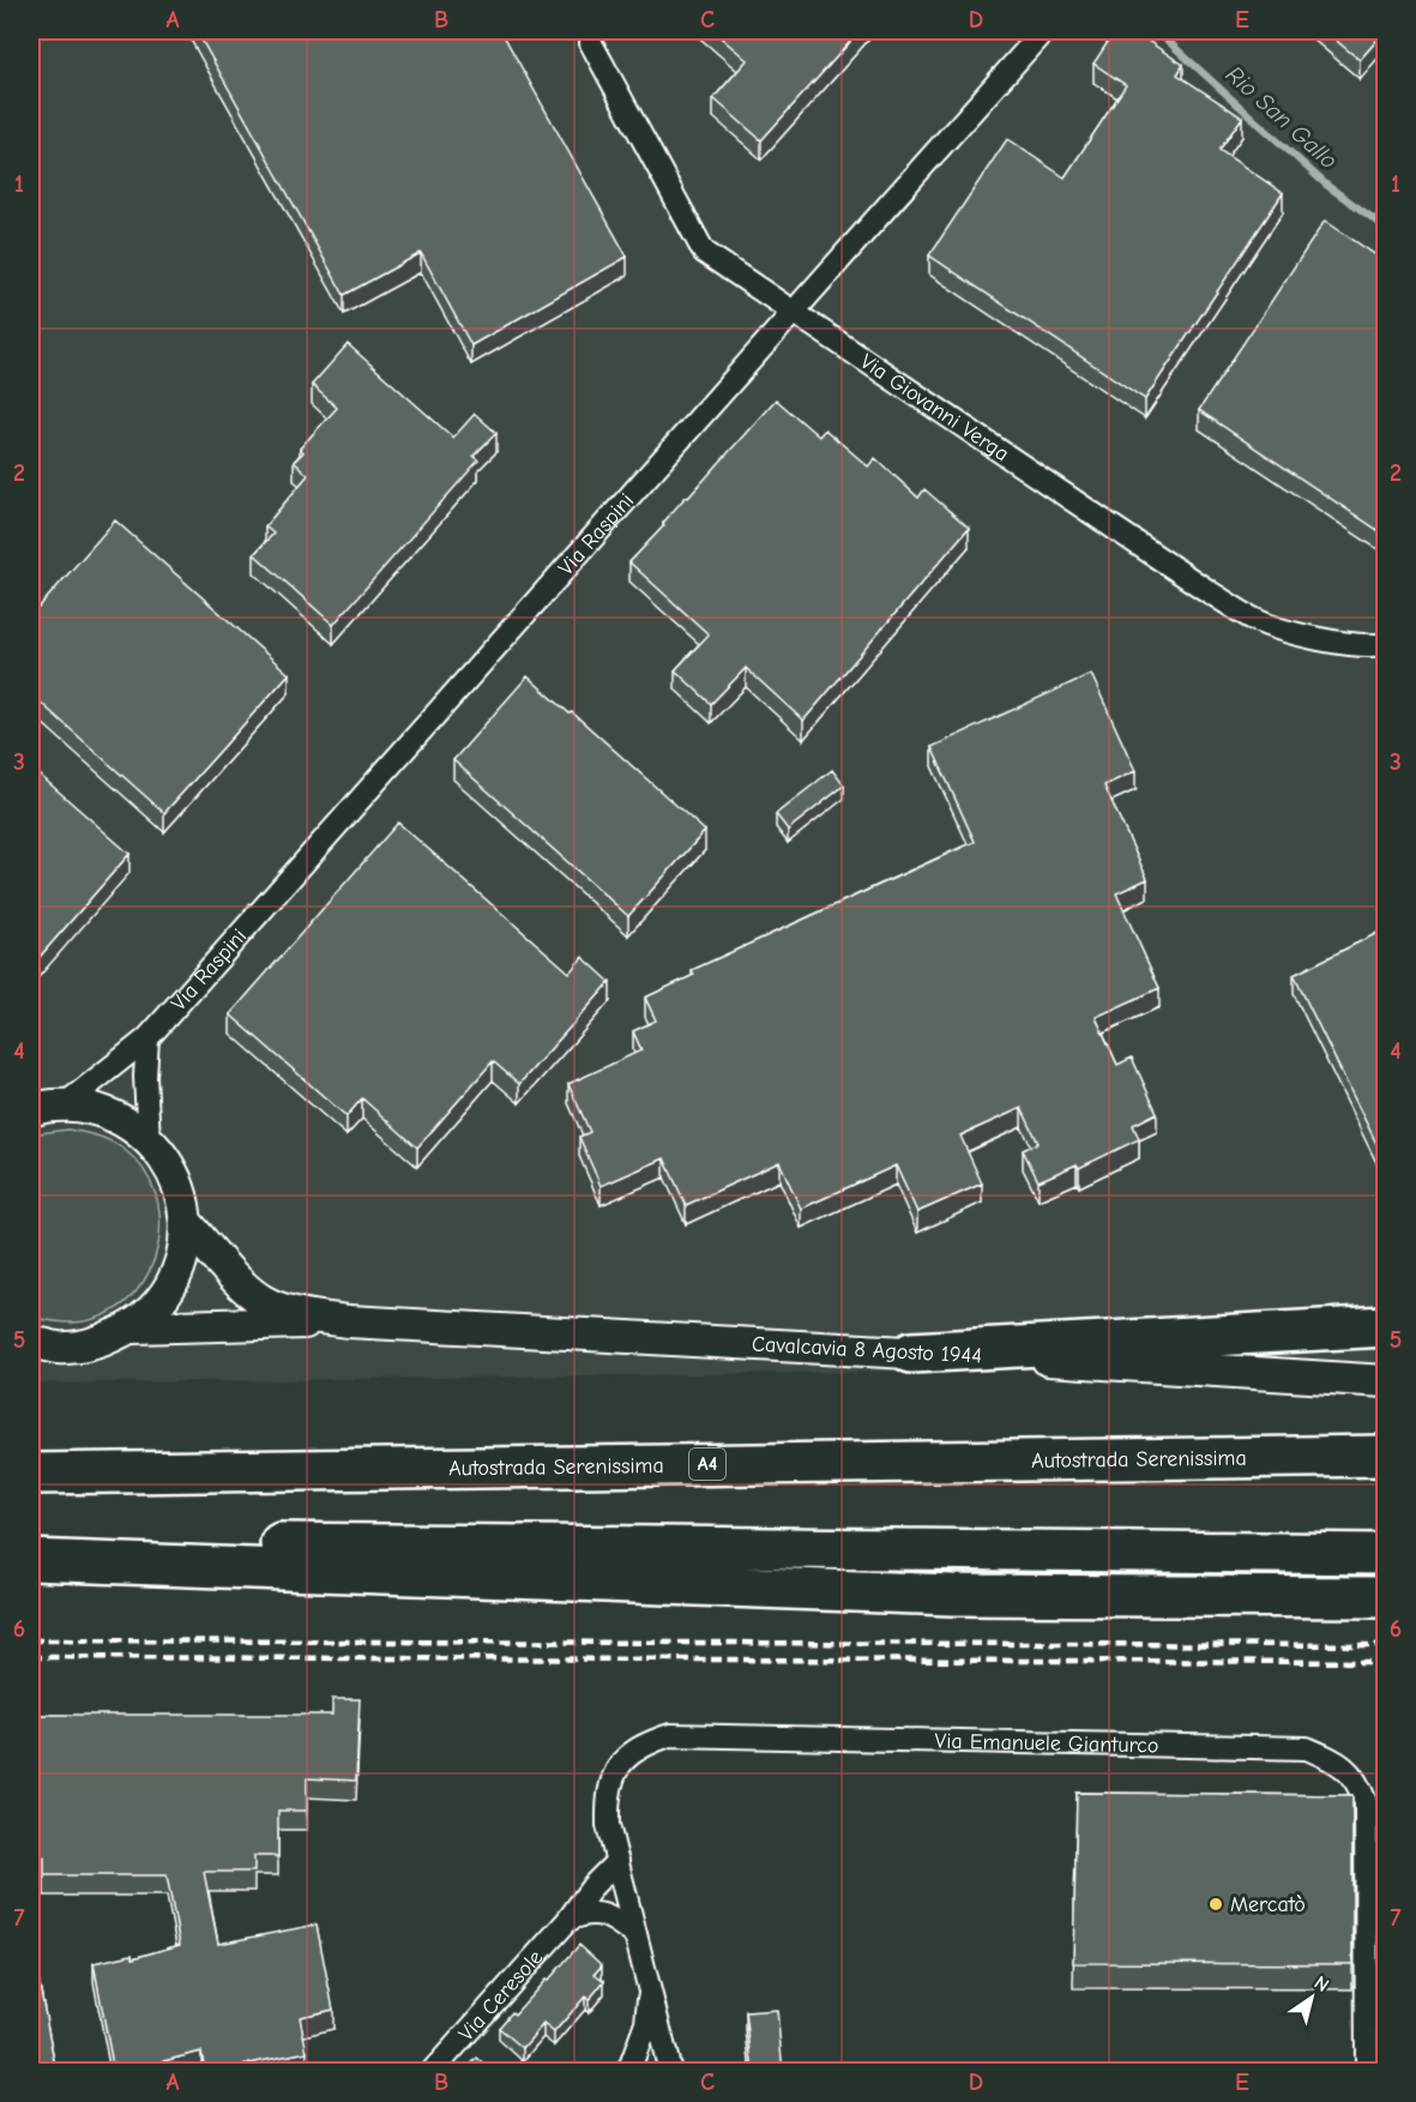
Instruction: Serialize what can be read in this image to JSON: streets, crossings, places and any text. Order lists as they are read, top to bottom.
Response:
{
  "streets": {
    "highway": ["Autostrada Serenissima", "A4"],
    "main road": ["Cavalcavia 8 Agosto 1944"],
    "street": [
      "Via Giovanni Verga",
      "Via Raspini",
      "Via Emanuele Gianturco",
      "Via Ceresole"
    ]
  },
  "crossings": [
    ["Via Giovanni Verga", "Via Raspini"],
    ["Via Emanuele Gianturco", "Via Ceresole"]
  ],
  "water": ["Rio San Gallo"],
  "places": ["Mercatò"],
  "north": "top right",
  "grid": {
    "columns": [
      "A",
      "B",
      "C",
      "D",
      "E"
    ],
    "rows": [
      "1",
      "2",
      "3",
      "4",
      "5",
      "6",
      "7"
    ]
  }
}
